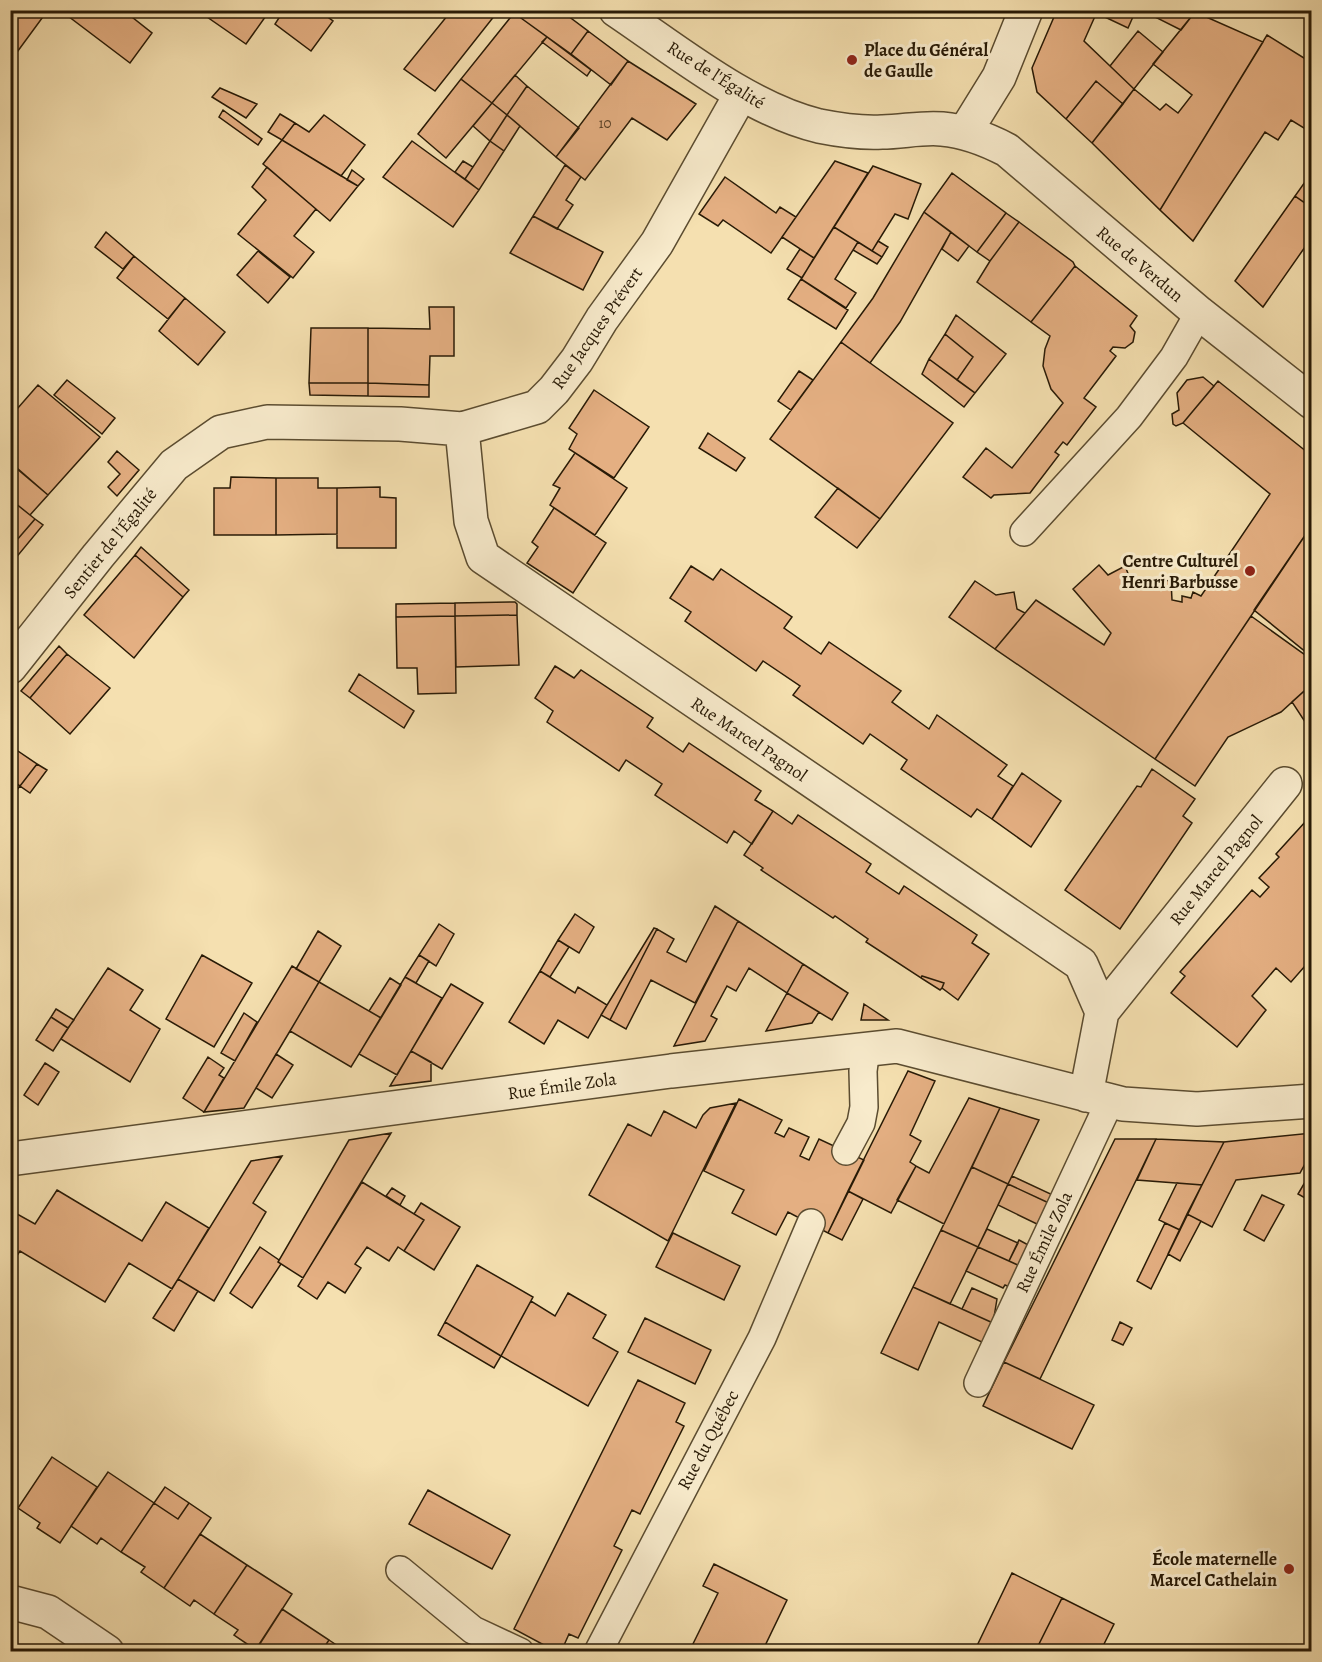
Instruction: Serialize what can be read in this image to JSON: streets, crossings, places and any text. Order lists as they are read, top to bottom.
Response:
{
  "streets": {
    "street": [
      "Rue de l'Égalité",
      "Rue de Verdun",
      "Rue Jacques Prévert",
      "Sentier de l'Égalité",
      "Rue Marcel Pagnol",
      "Rue Émile Zola"
    ],
    "lane": ["Rue du Québec"]
  },
  "crossings": [
    ["Rue de l'Égalité", "Rue de Verdun"],
    ["Rue de l'Égalité", "Rue Jacques Prévert"],
    ["Rue Jacques Prévert", "Sentier de l'Égalité"],
    ["Rue Jacques Prévert", "Rue Marcel Pagnol"],
    ["Rue Marcel Pagnol", "Rue Émile Zola"]
  ],
  "places": ["Place du Général de Gaulle", "Centre Culturel Henri Barbusse", "École maternelle Marcel Cathelain"],
  "house_numbers": ["10"]
}
